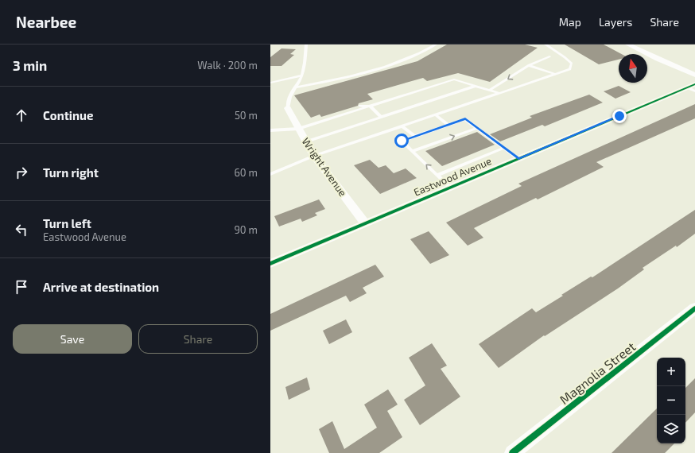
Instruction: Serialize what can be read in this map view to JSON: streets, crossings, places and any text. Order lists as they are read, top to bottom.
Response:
{
  "streets": {
    "street": ["Wright Avenue", "Eastwood Avenue", "Magnolia Street"]
  },
  "crossings": [
    ["Wright Avenue", "Eastwood Avenue"]
  ],
  "north": "top",
  "page": {
    "header": "Nearbee",
    "nav": ["Map", "Layers", "Share"],
    "heading": ["3 min", "Walk · 200 m"],
    "list": [
      ["Continue", "50 m"],
      ["Turn right", "60 m"],
      ["Turn left", "Eastwood Avenue", "90 m"],
      "Arrive at destination"
    ],
    "buttons": ["Save", "Share"],
    "map_buttons": ["+", "−"]
  }
}
